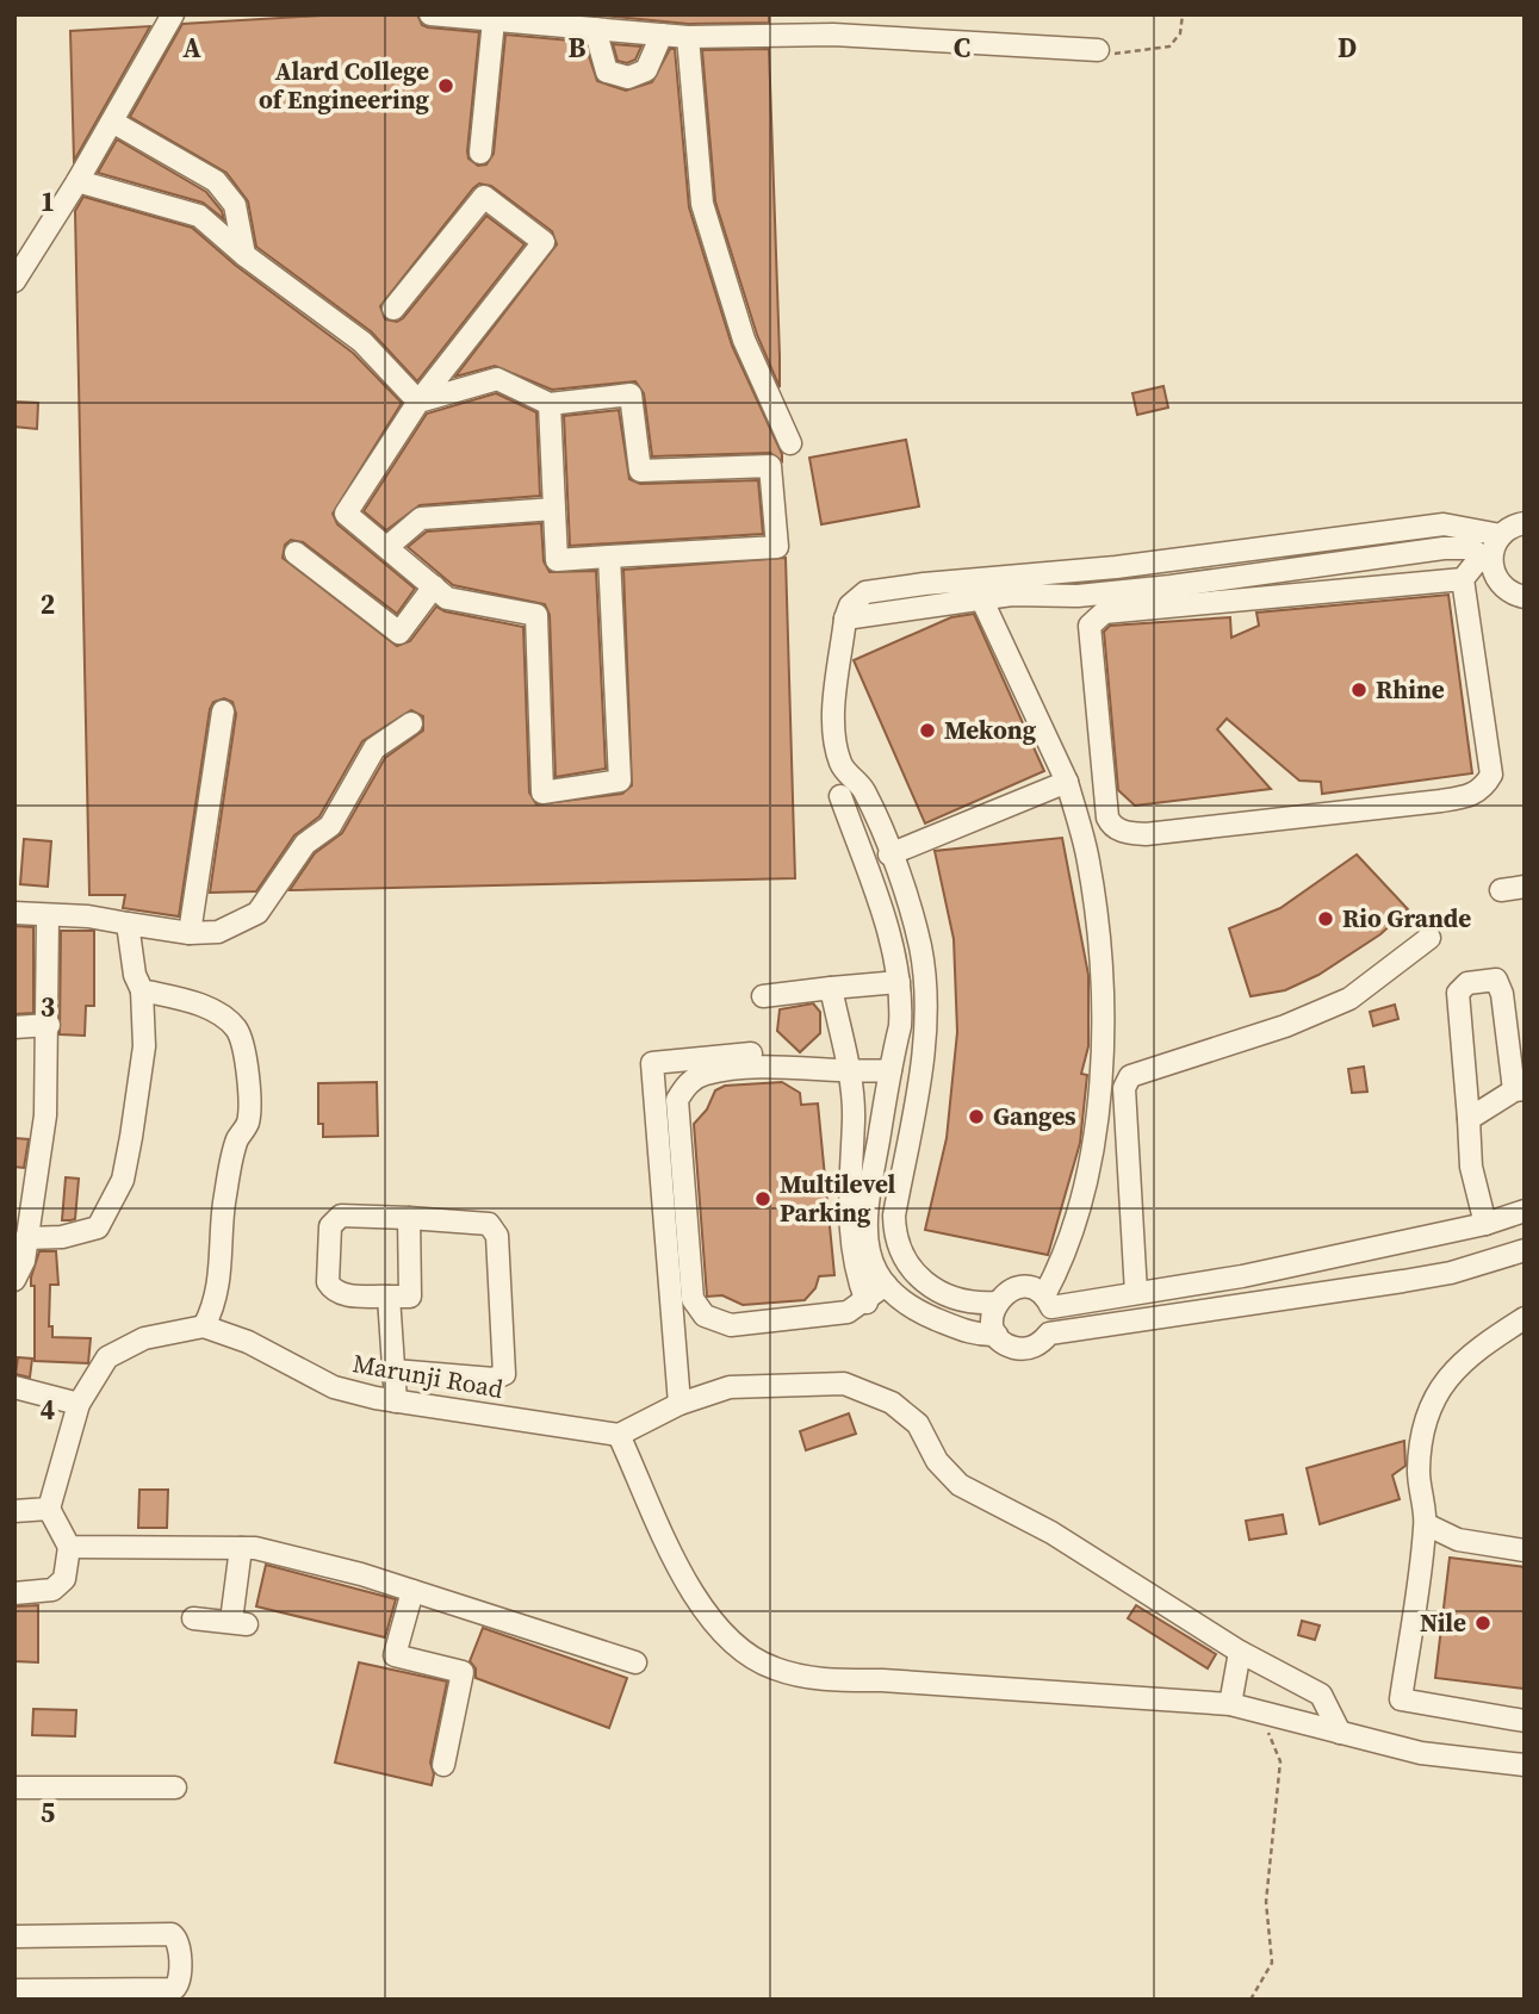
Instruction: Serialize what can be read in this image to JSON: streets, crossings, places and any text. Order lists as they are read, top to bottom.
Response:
{
  "streets": {
    "street": ["Marunji Road"]
  },
  "places": [
    "Alard College of Engineering",
    "Rhine",
    "Mekong",
    "Rio Grande",
    "Ganges",
    "Multilevel Parking",
    "Nile"
  ],
  "grid": {
    "columns": [
      "A",
      "B",
      "C",
      "D"
    ],
    "rows": [
      "1",
      "2",
      "3",
      "4",
      "5"
    ]
  }
}
